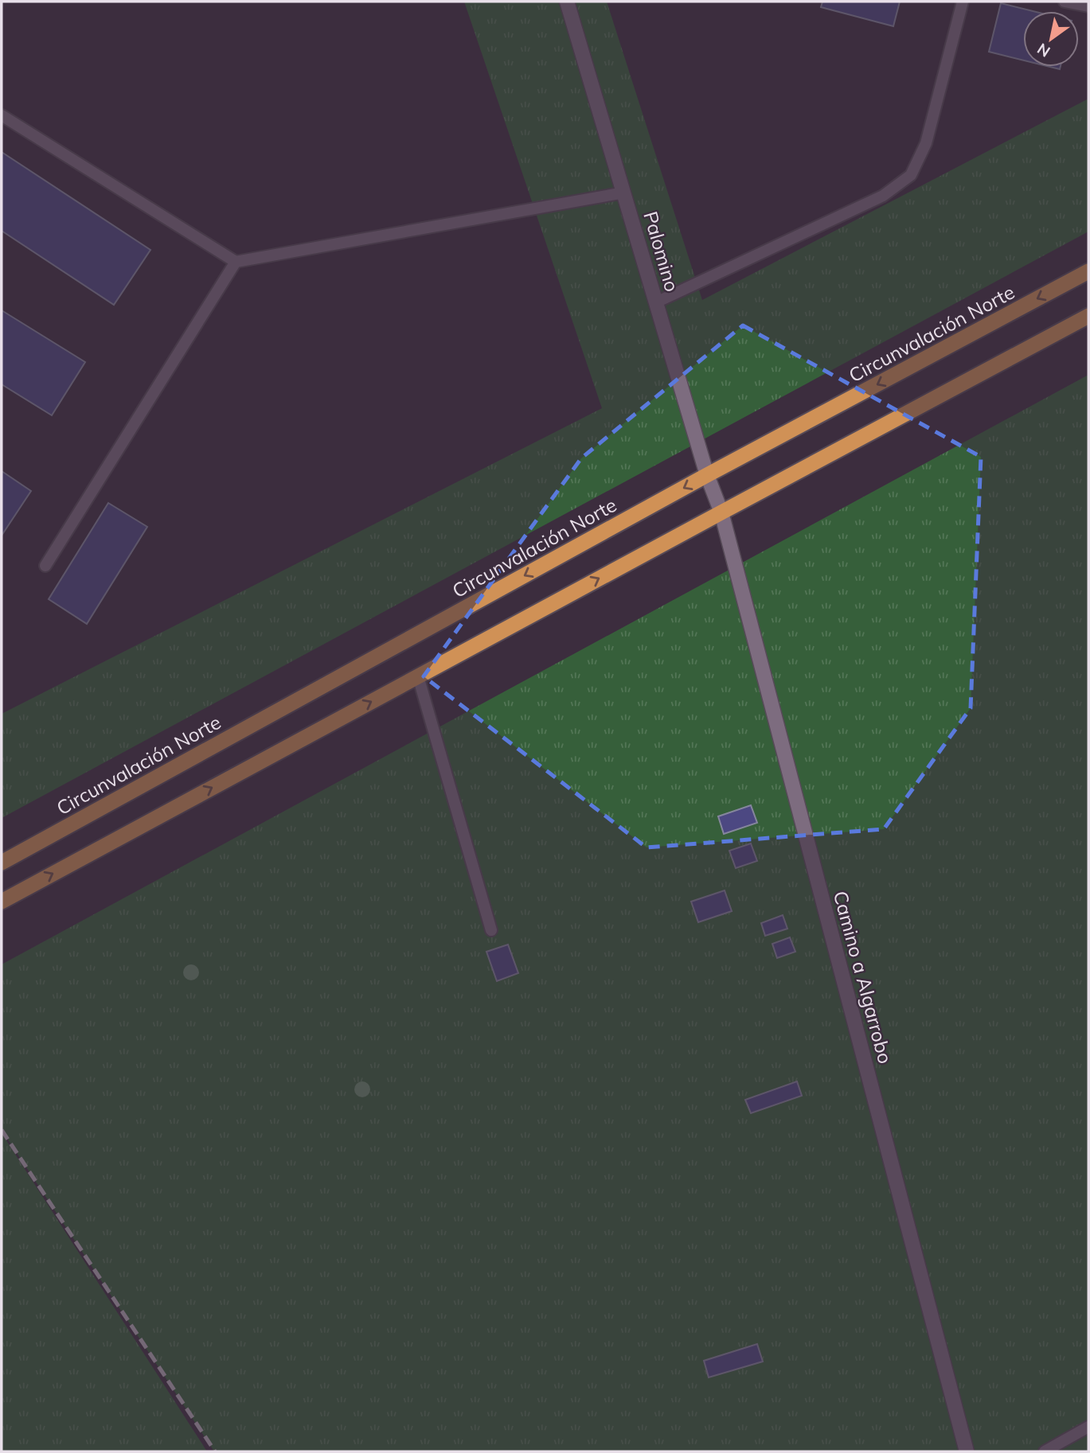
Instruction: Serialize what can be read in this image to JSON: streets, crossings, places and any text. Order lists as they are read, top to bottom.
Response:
{
  "streets": {
    "highway": ["Circunvalación Norte"],
    "street": ["Palomino", "Camino a Algarrobo"]
  },
  "crossings": [
    ["Palomino", "Circunvalación Norte"],
    ["Palomino", "Camino a Algarrobo"]
  ],
  "north": "bottom left"
}
